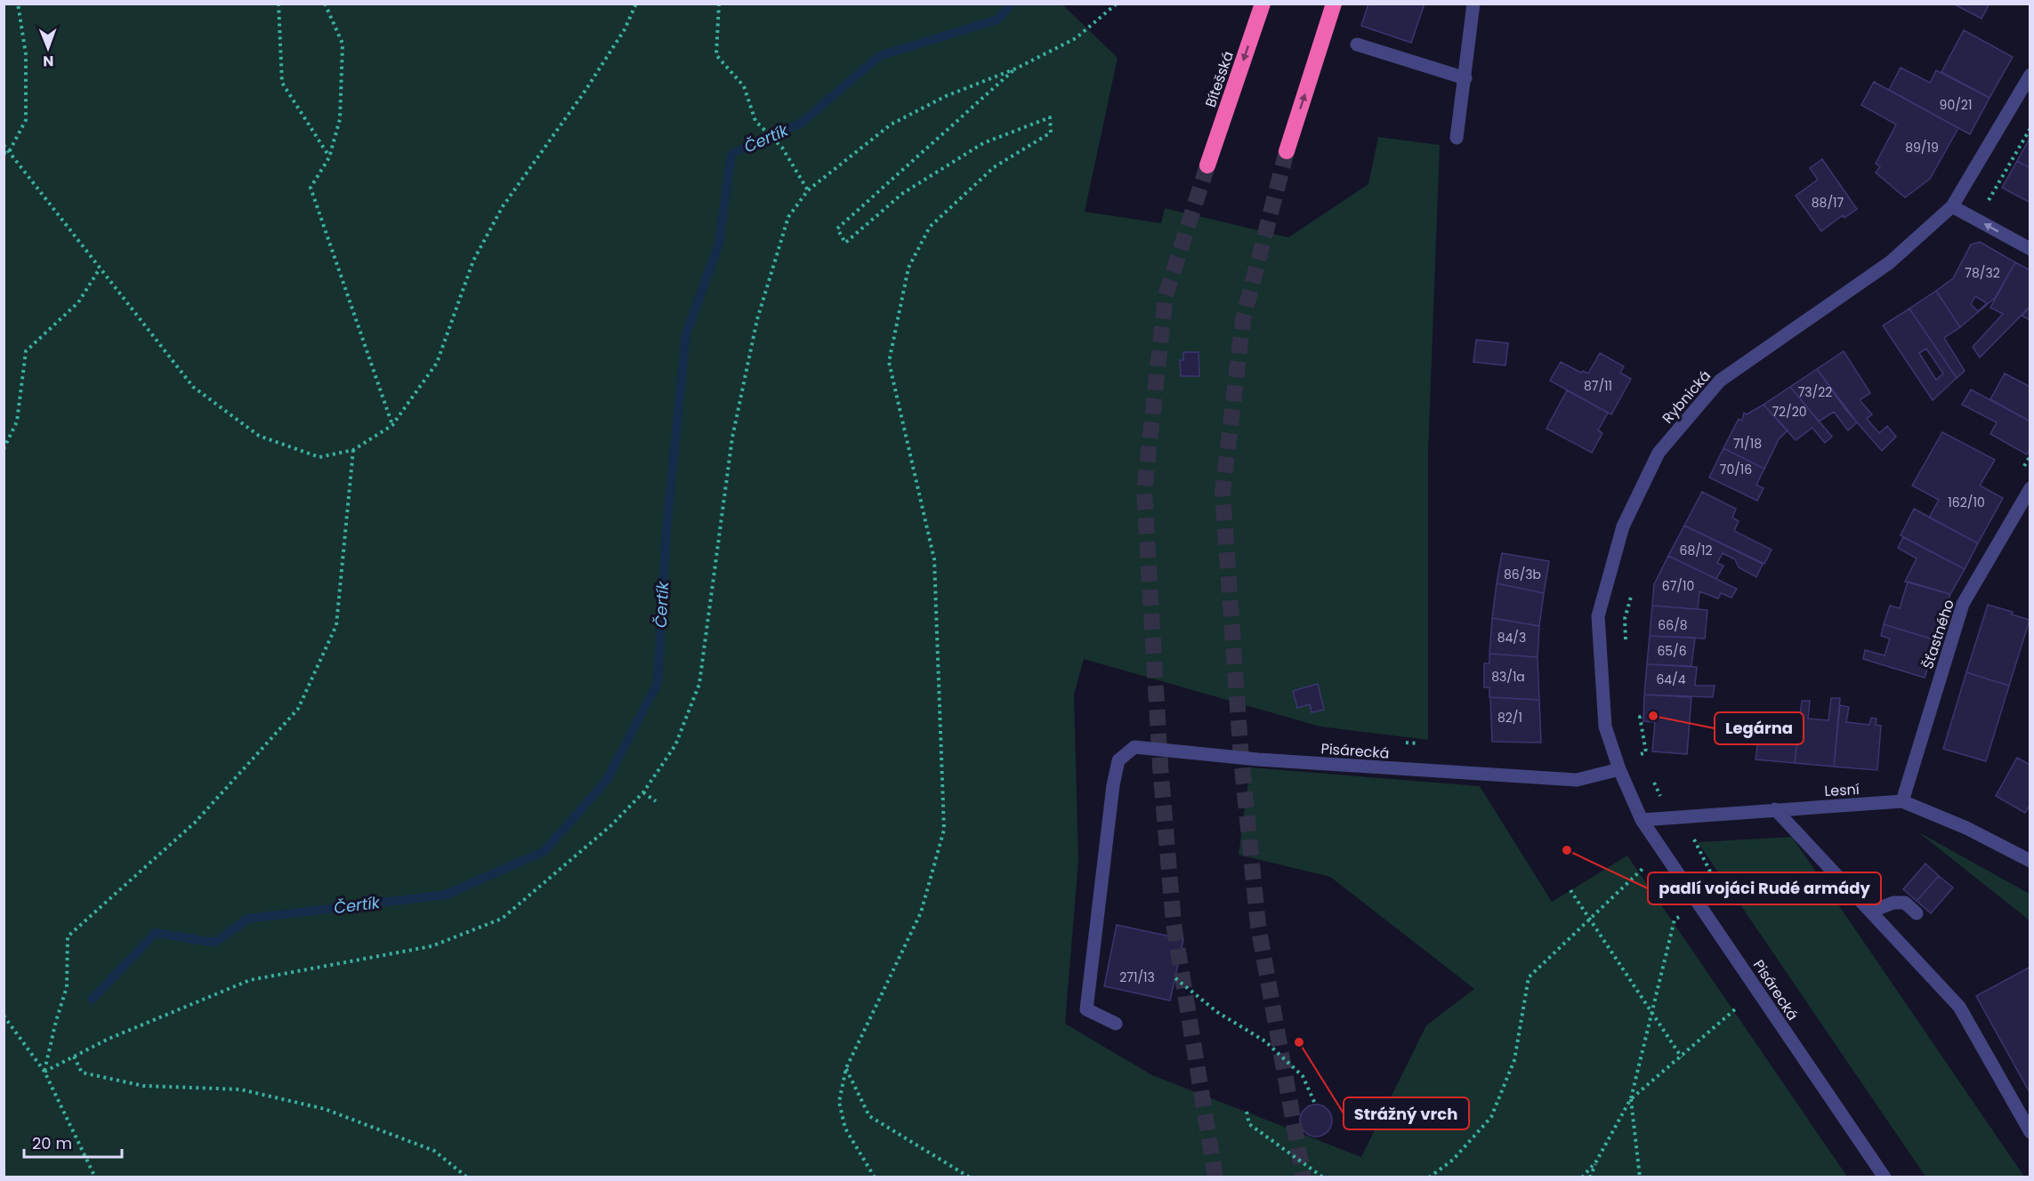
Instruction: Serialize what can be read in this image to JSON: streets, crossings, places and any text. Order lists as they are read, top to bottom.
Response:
{
  "streets": {
    "highway": ["Bítešská"],
    "street": [
      "Rybnická",
      "Šťastného",
      "Pisárecká",
      "Lesní"
    ]
  },
  "crossings": [
    ["Rybnická", "Pisárecká"],
    ["Rybnická", "Lesní"],
    ["Šťastného", "Lesní"],
    ["Pisárecká", "Lesní"]
  ],
  "water": ["Čertík"],
  "places": ["Legárna", "padlí vojáci Rudé armády", "Strážný vrch"],
  "house_numbers": [
    "90/21",
    "89/19",
    "88/17",
    "78/32",
    "87/11",
    "73/22",
    "72/20",
    "71/18",
    "70/16",
    "162/10",
    "68/12",
    "86/3b",
    "67/10",
    "66/8",
    "84/3",
    "65/6",
    "83/1a",
    "64/4",
    "82/1",
    "271/13"
  ],
  "scale_bar": "20 m",
  "north": "bottom"
}
